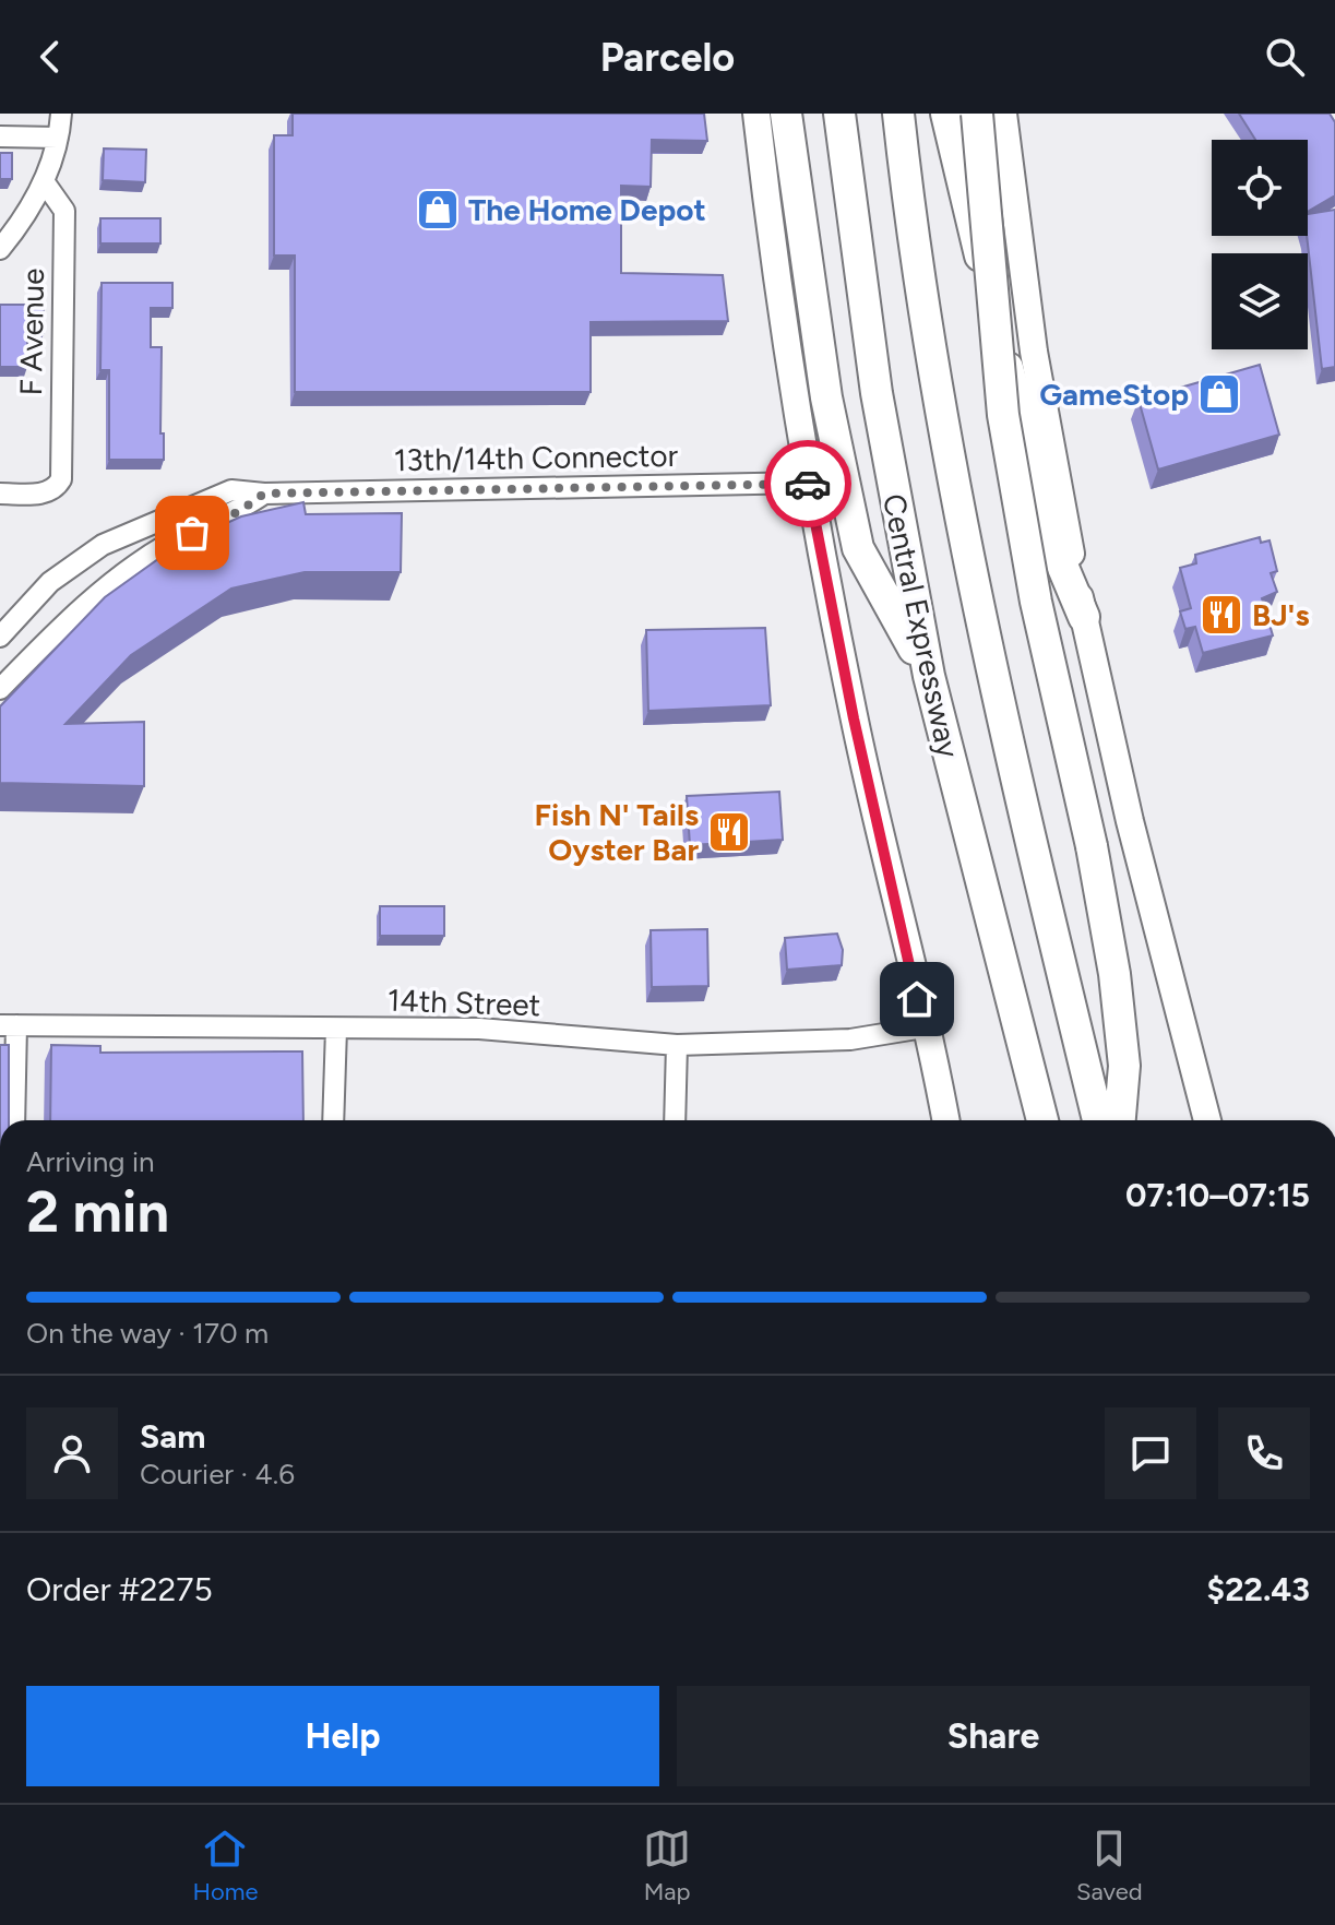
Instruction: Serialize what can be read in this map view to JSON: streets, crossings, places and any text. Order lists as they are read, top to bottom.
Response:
{
  "streets": {
    "highway": ["Central Expressway"],
    "street": ["F Avenue", "13th/14th Connector", "14th Street"]
  },
  "places": {
    "shop": ["The Home Depot", "GameStop"],
    "restaurant": ["BJ's", "Fish N' Tails Oyster Bar"]
  },
  "page": {
    "header": "Parcelo",
    "heading": ["2 min", "Arriving in", "07:10–07:15"],
    "panel": [
      "Sam",
      "Courier · 4.6",
      "Order #2275",
      "$22.43"
    ],
    "bar": "On the way · 170 m",
    "buttons": ["Help", "Share"],
    "tabs": ["Home", "Map", "Saved"]
  }
}
